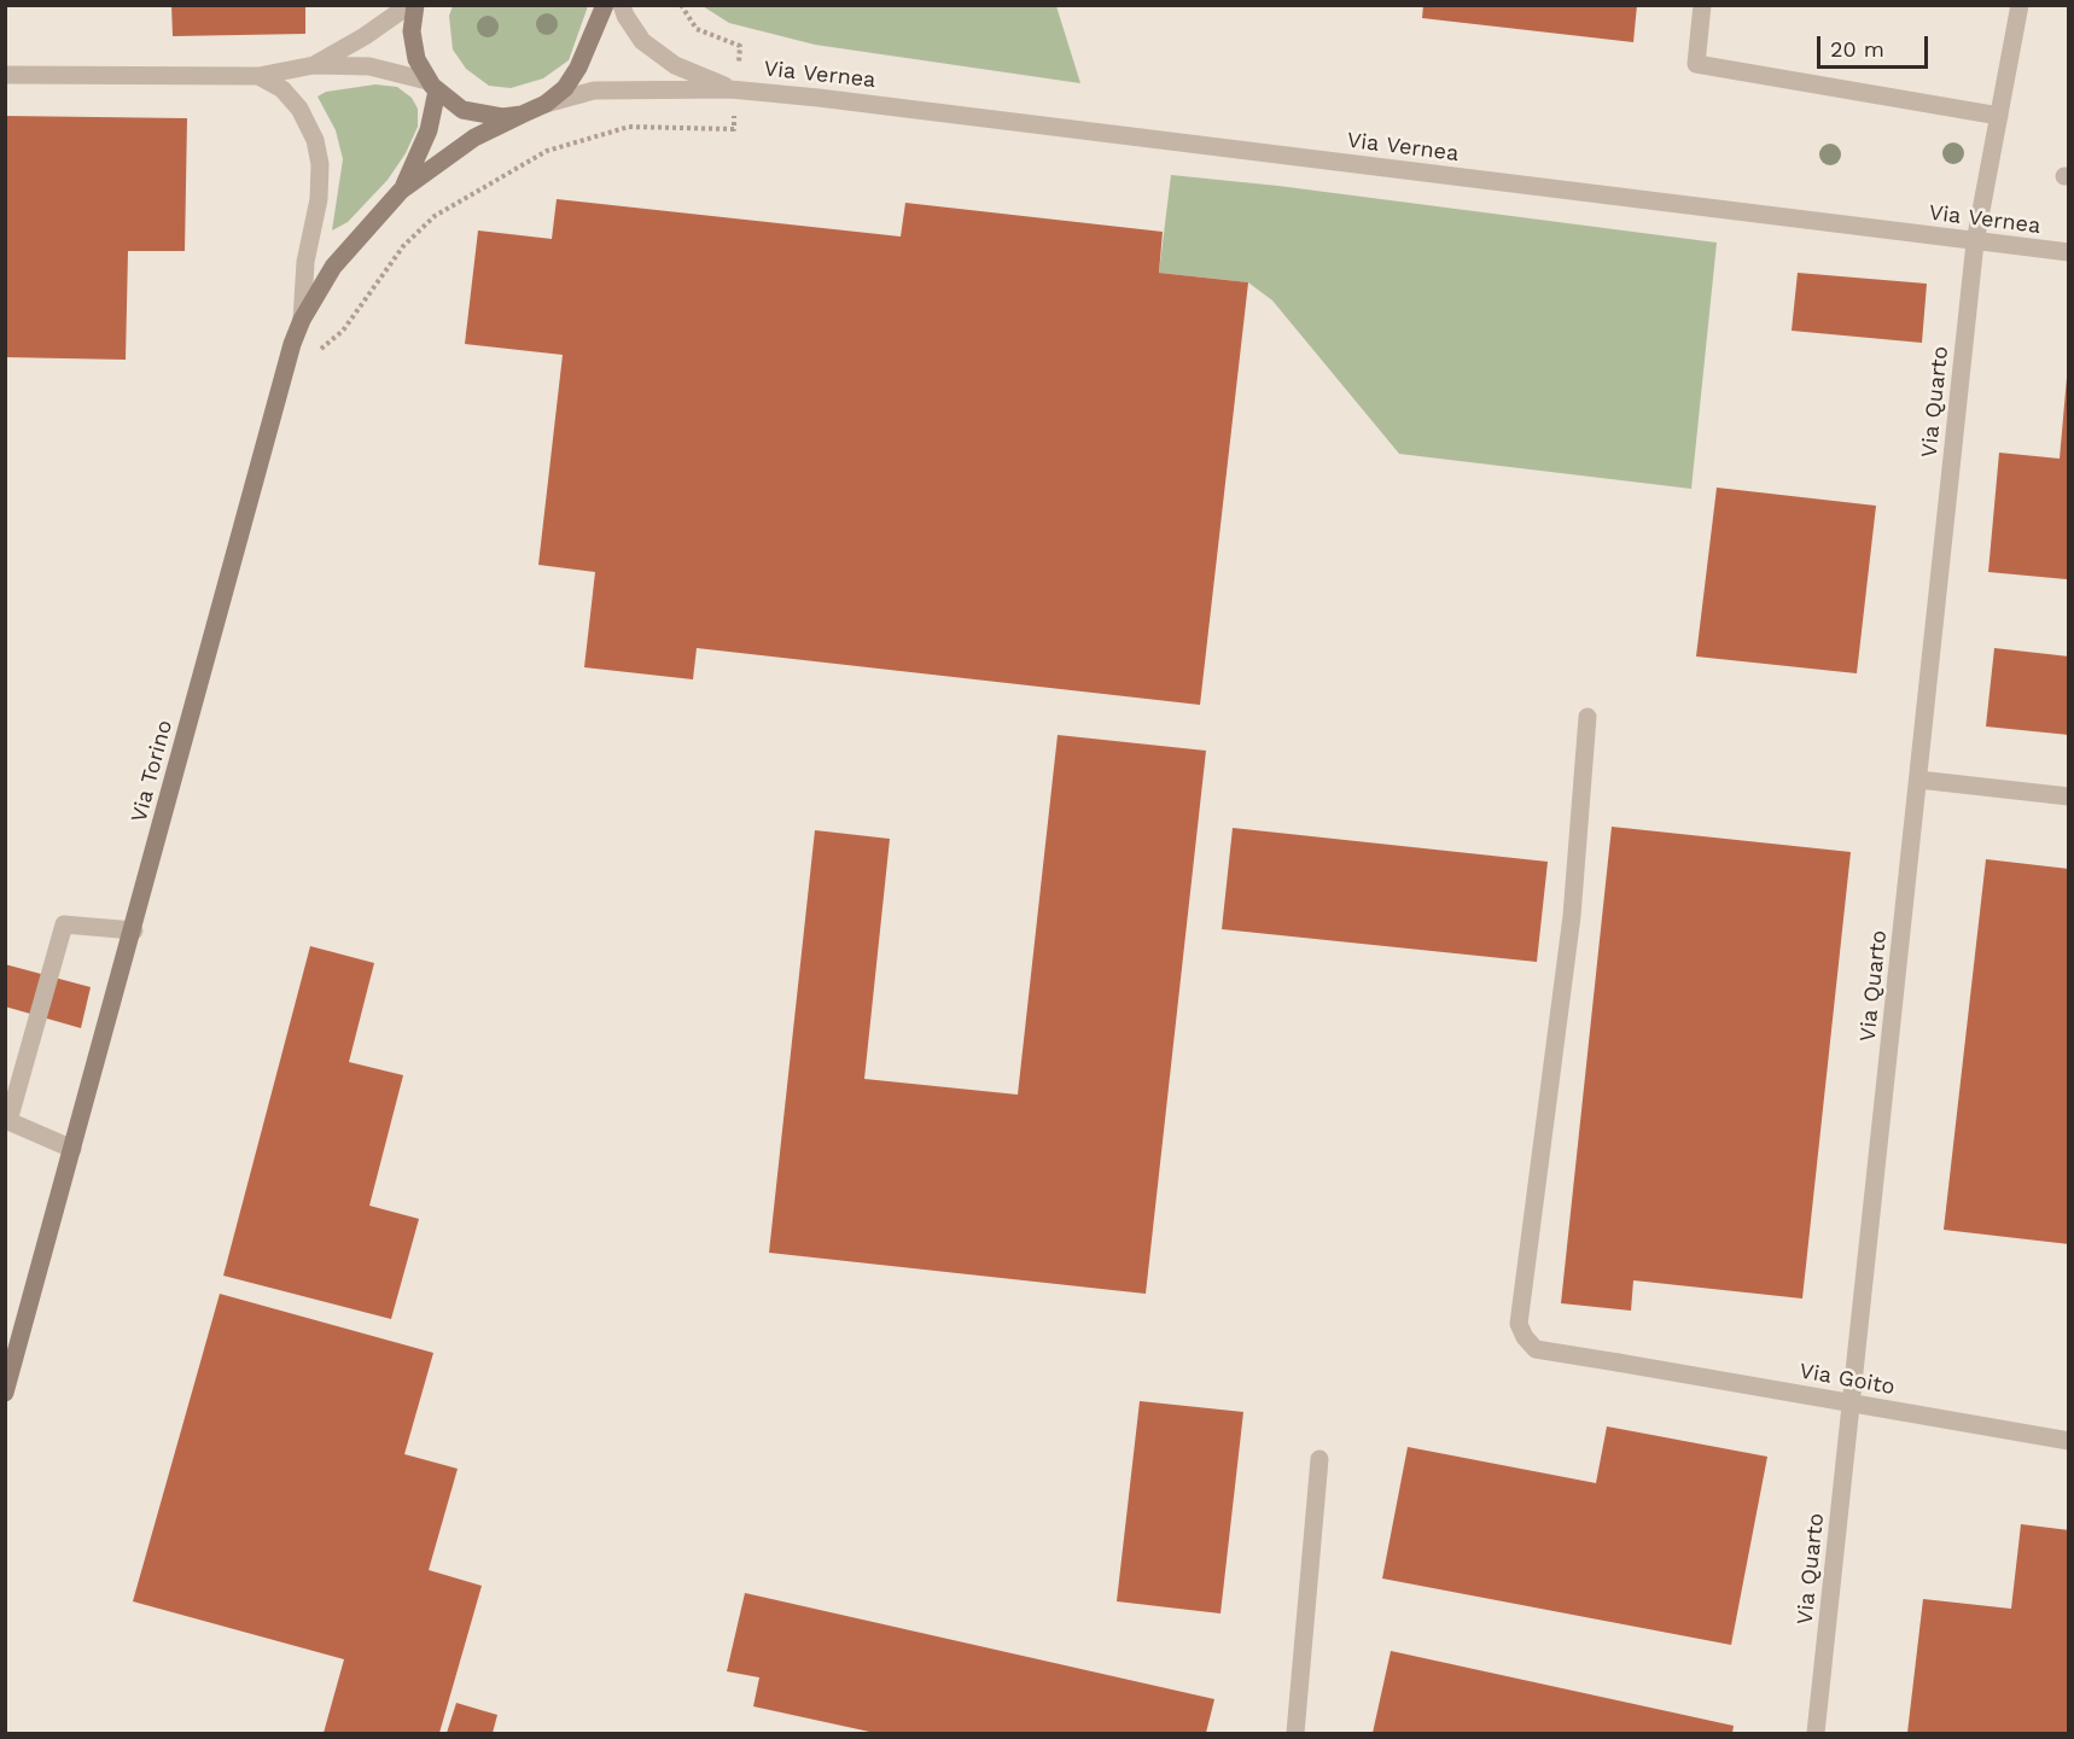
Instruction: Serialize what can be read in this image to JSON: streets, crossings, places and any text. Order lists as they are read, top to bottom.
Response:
{
  "streets": {
    "main road": ["Via Torino"],
    "street": ["Via Vernea", "Via Quarto", "Via Goito"]
  },
  "crossings": [
    ["Via Vernea", "Via Quarto"],
    ["Via Quarto", "Via Goito"]
  ],
  "scale_bar": "20 m"
}
